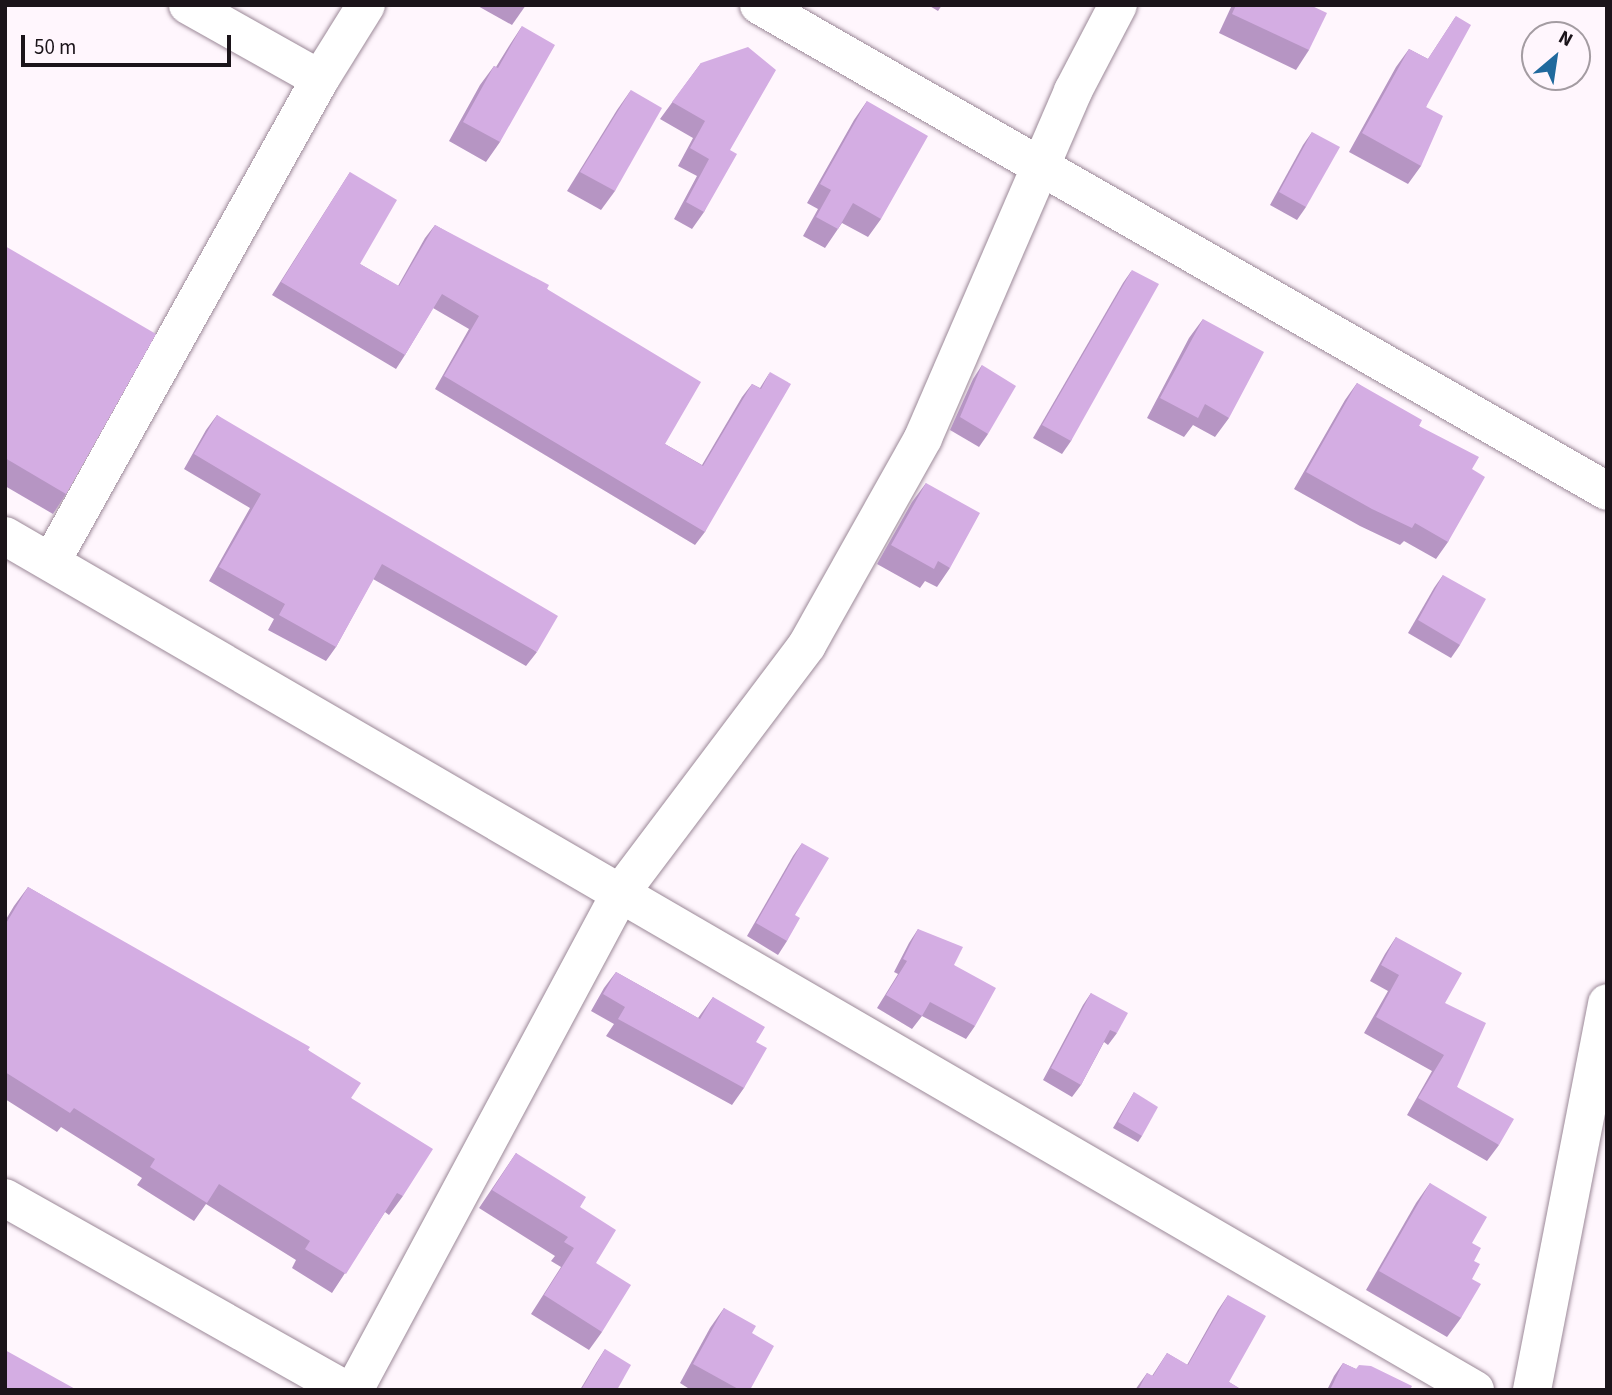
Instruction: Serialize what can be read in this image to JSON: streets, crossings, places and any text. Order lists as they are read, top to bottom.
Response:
{
  "scale_bar": "50 m",
  "north": "top right"
}
